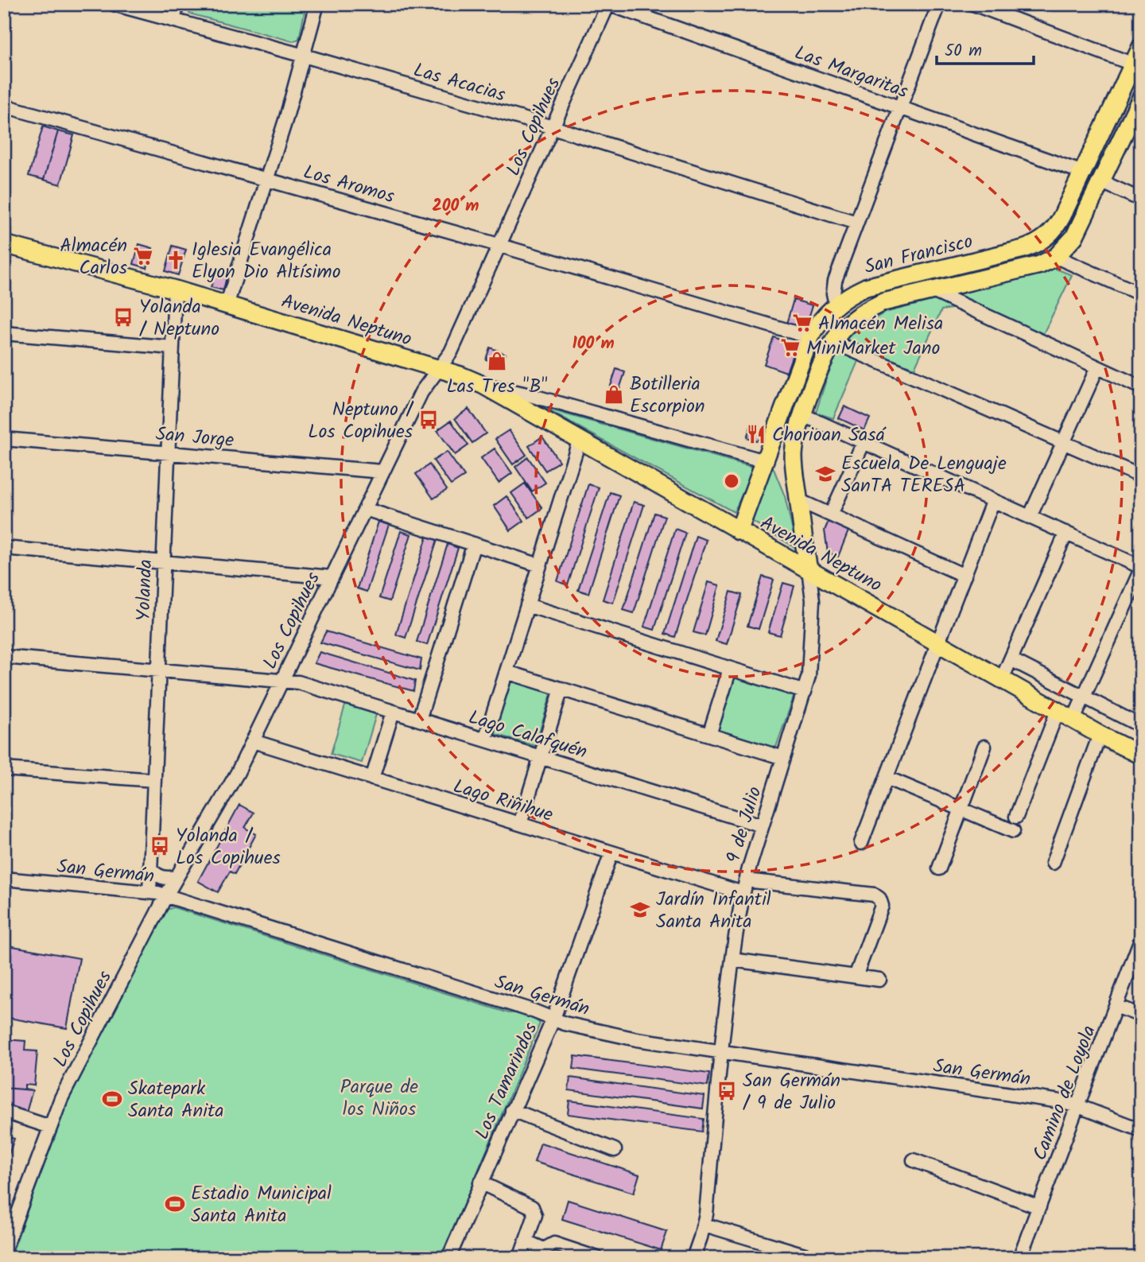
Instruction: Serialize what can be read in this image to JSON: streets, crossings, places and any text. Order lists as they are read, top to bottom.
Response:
{
  "streets": {
    "main road": ["San Francisco", "Avenida Neptuno"],
    "street": [
      "Las Margaritas",
      "Las Acacias",
      "Los Copihues",
      "Los Aromos",
      "San Jorge",
      "Yolanda",
      "Lago Calafquén",
      "Lago Riñihue",
      "9 de Julio",
      "San Germán",
      "Los Tamarindos",
      "Camino de Loyola"
    ]
  },
  "crossings": [
    ["Las Margaritas", "Los Copihues"],
    ["Las Margaritas", "San Francisco"],
    ["Las Acacias", "Los Copihues"],
    ["Los Copihues", "Los Aromos"],
    ["Los Copihues", "Avenida Neptuno"],
    ["Los Copihues", "San Jorge"],
    ["Los Copihues", "Lago Calafquén"],
    ["Los Copihues", "Lago Riñihue"],
    ["Los Copihues", "San Germán"],
    ["Los Aromos", "San Francisco"],
    ["San Francisco", "Avenida Neptuno"],
    ["San Francisco", "9 de Julio"],
    ["Avenida Neptuno", "Yolanda"],
    ["Avenida Neptuno", "9 de Julio"],
    ["San Jorge", "Yolanda"],
    ["Yolanda", "Lago Calafquén"],
    ["Yolanda", "San Germán"],
    ["Lago Calafquén", "9 de Julio"],
    ["Lago Riñihue", "9 de Julio"],
    ["Lago Riñihue", "Los Tamarindos"],
    ["9 de Julio", "San Germán"],
    ["San Germán", "Los Tamarindos"],
    ["San Germán", "Camino de Loyola"]
  ],
  "parks": ["Parque de los Niños"],
  "places": {
    "supermarket": ["Almacén Carlos", "Almacén Melisa", "MiniMarket Jano"],
    "church": ["Iglesia Evangélica Elyon Dio Altísimo"],
    "bus stop": [
      "Yolanda / Neptuno",
      "Neptuno / Los Copihues",
      "Yolanda / Los Copihues",
      "San Germán / 9 de Julio"
    ],
    "shop": ["Las Tres \"B\"", "Botilleria Escorpion"],
    "restaurant": ["Chorioan Sasá"],
    "school or university": ["Escuela De Lenguaje SanTA TERESA", "Jardín Infantil Santa Anita"],
    "sports": ["Skatepark Santa Anita", "Estadio Municipal Santa Anita"]
  },
  "scale_bar": "50 m",
  "rings": ["200 m", "100 m"]
}
